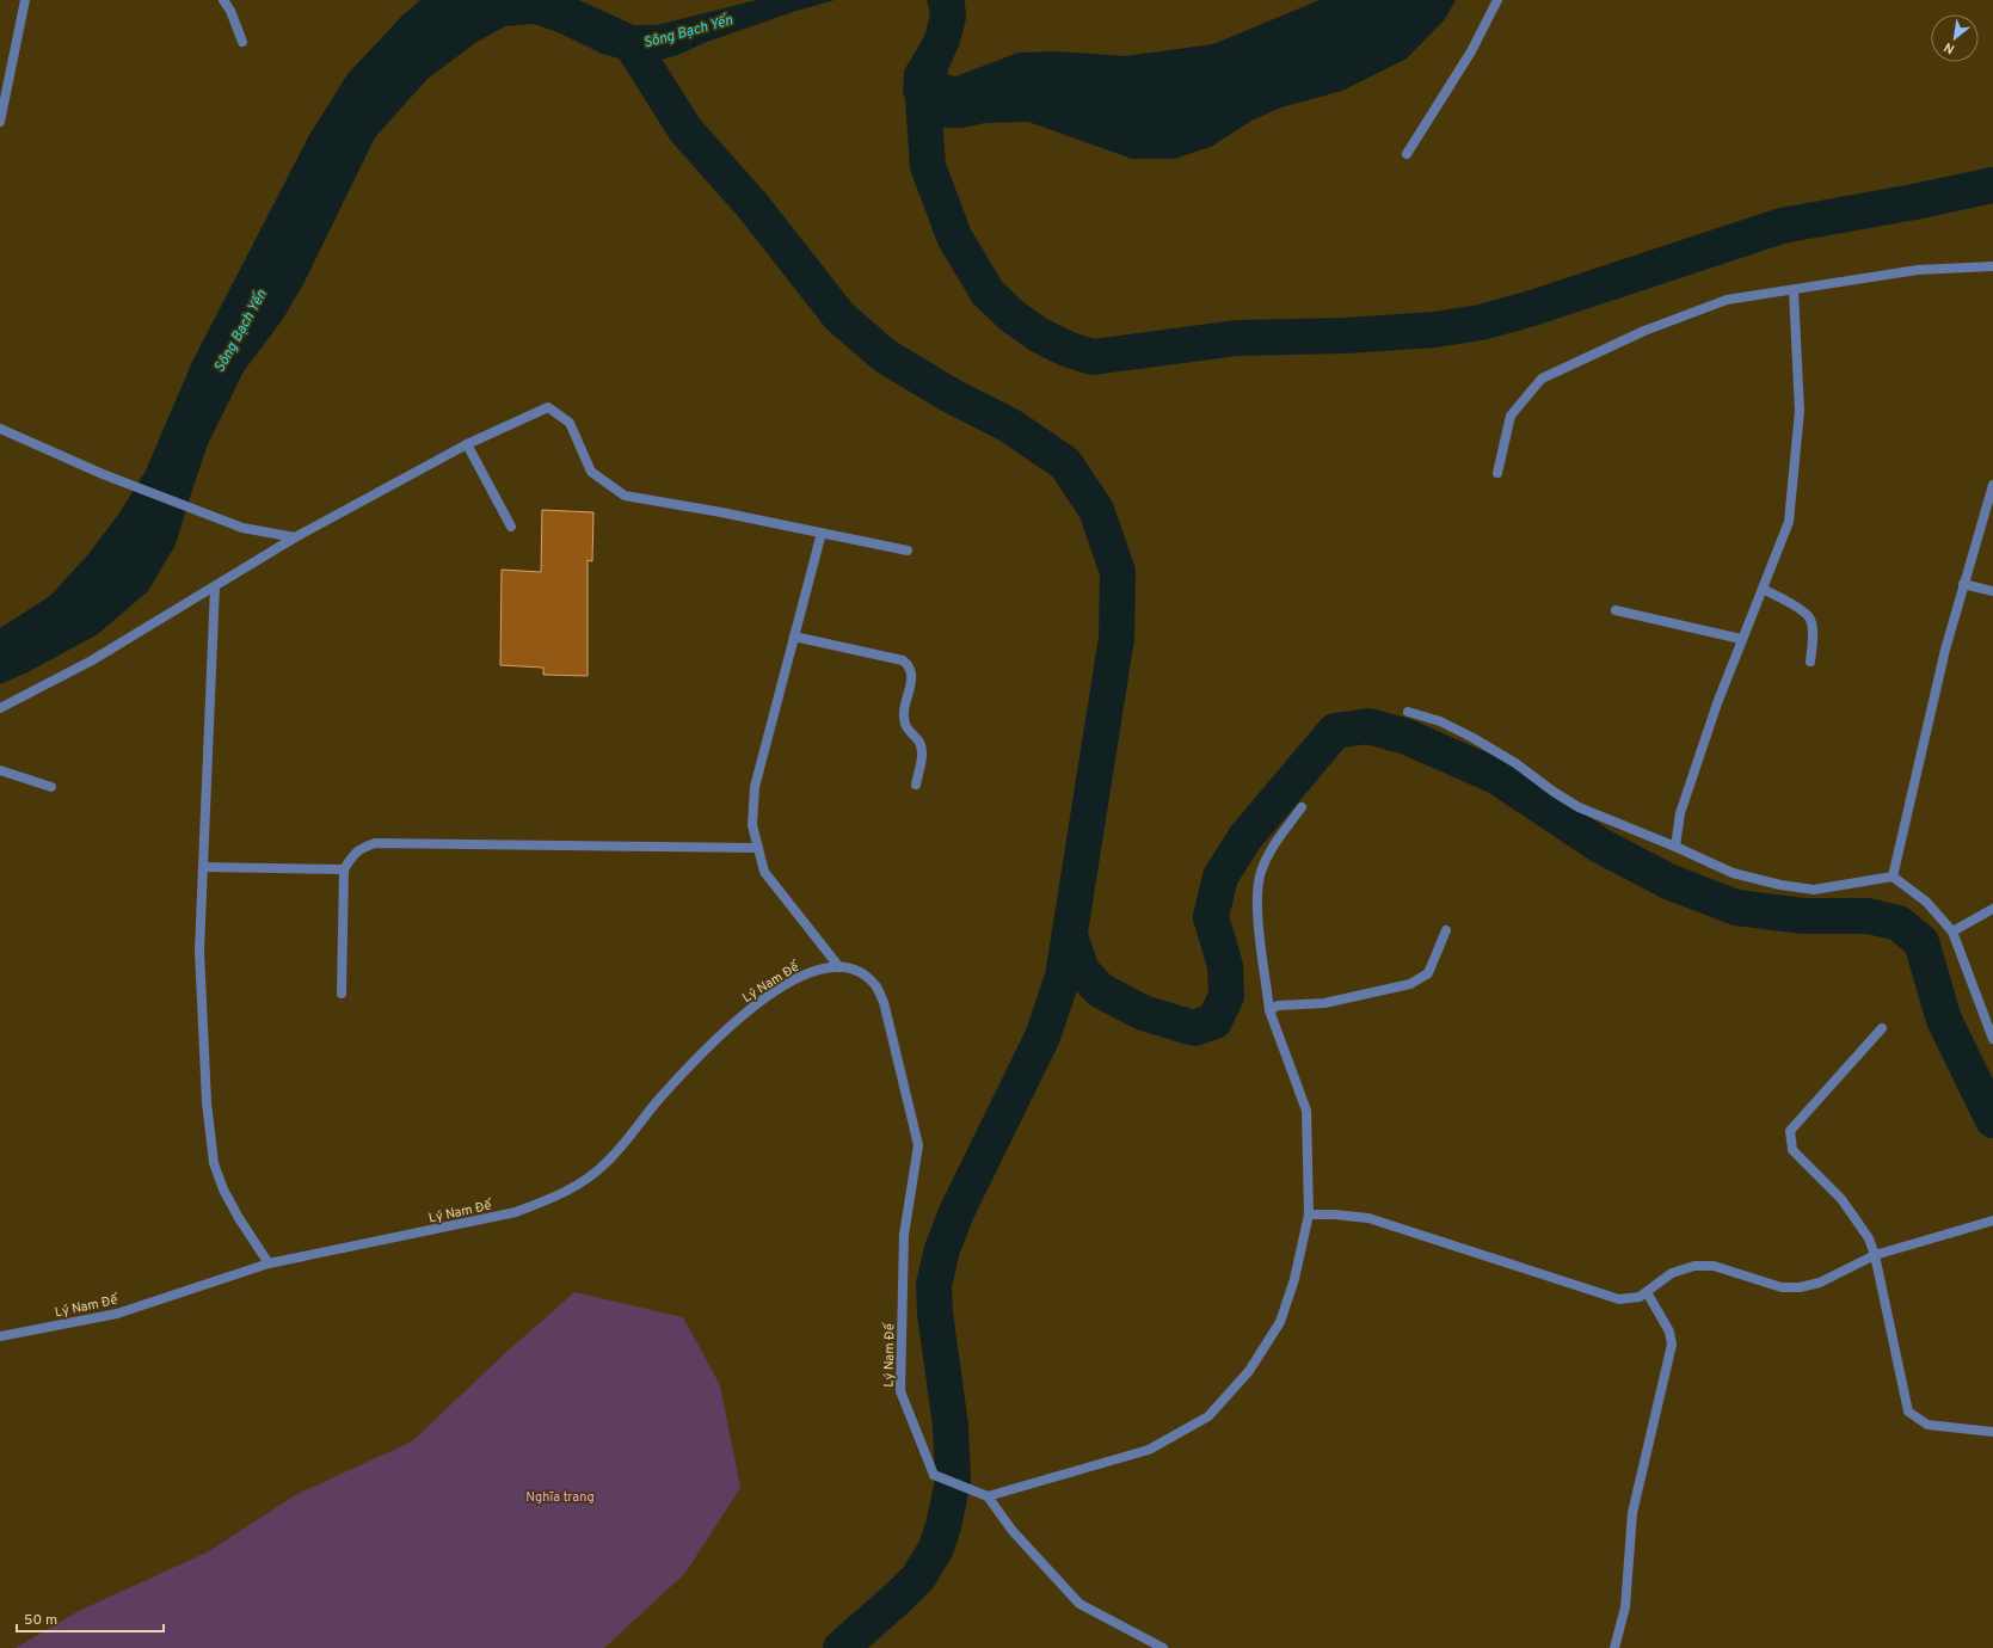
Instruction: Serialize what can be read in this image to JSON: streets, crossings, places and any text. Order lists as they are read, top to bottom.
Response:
{
  "streets": {
    "street": ["Lý Nam Đế"]
  },
  "water": ["Sông Bạch Yến"],
  "parks": ["Nghĩa trang"],
  "scale_bar": "50 m",
  "north": "bottom left"
}
